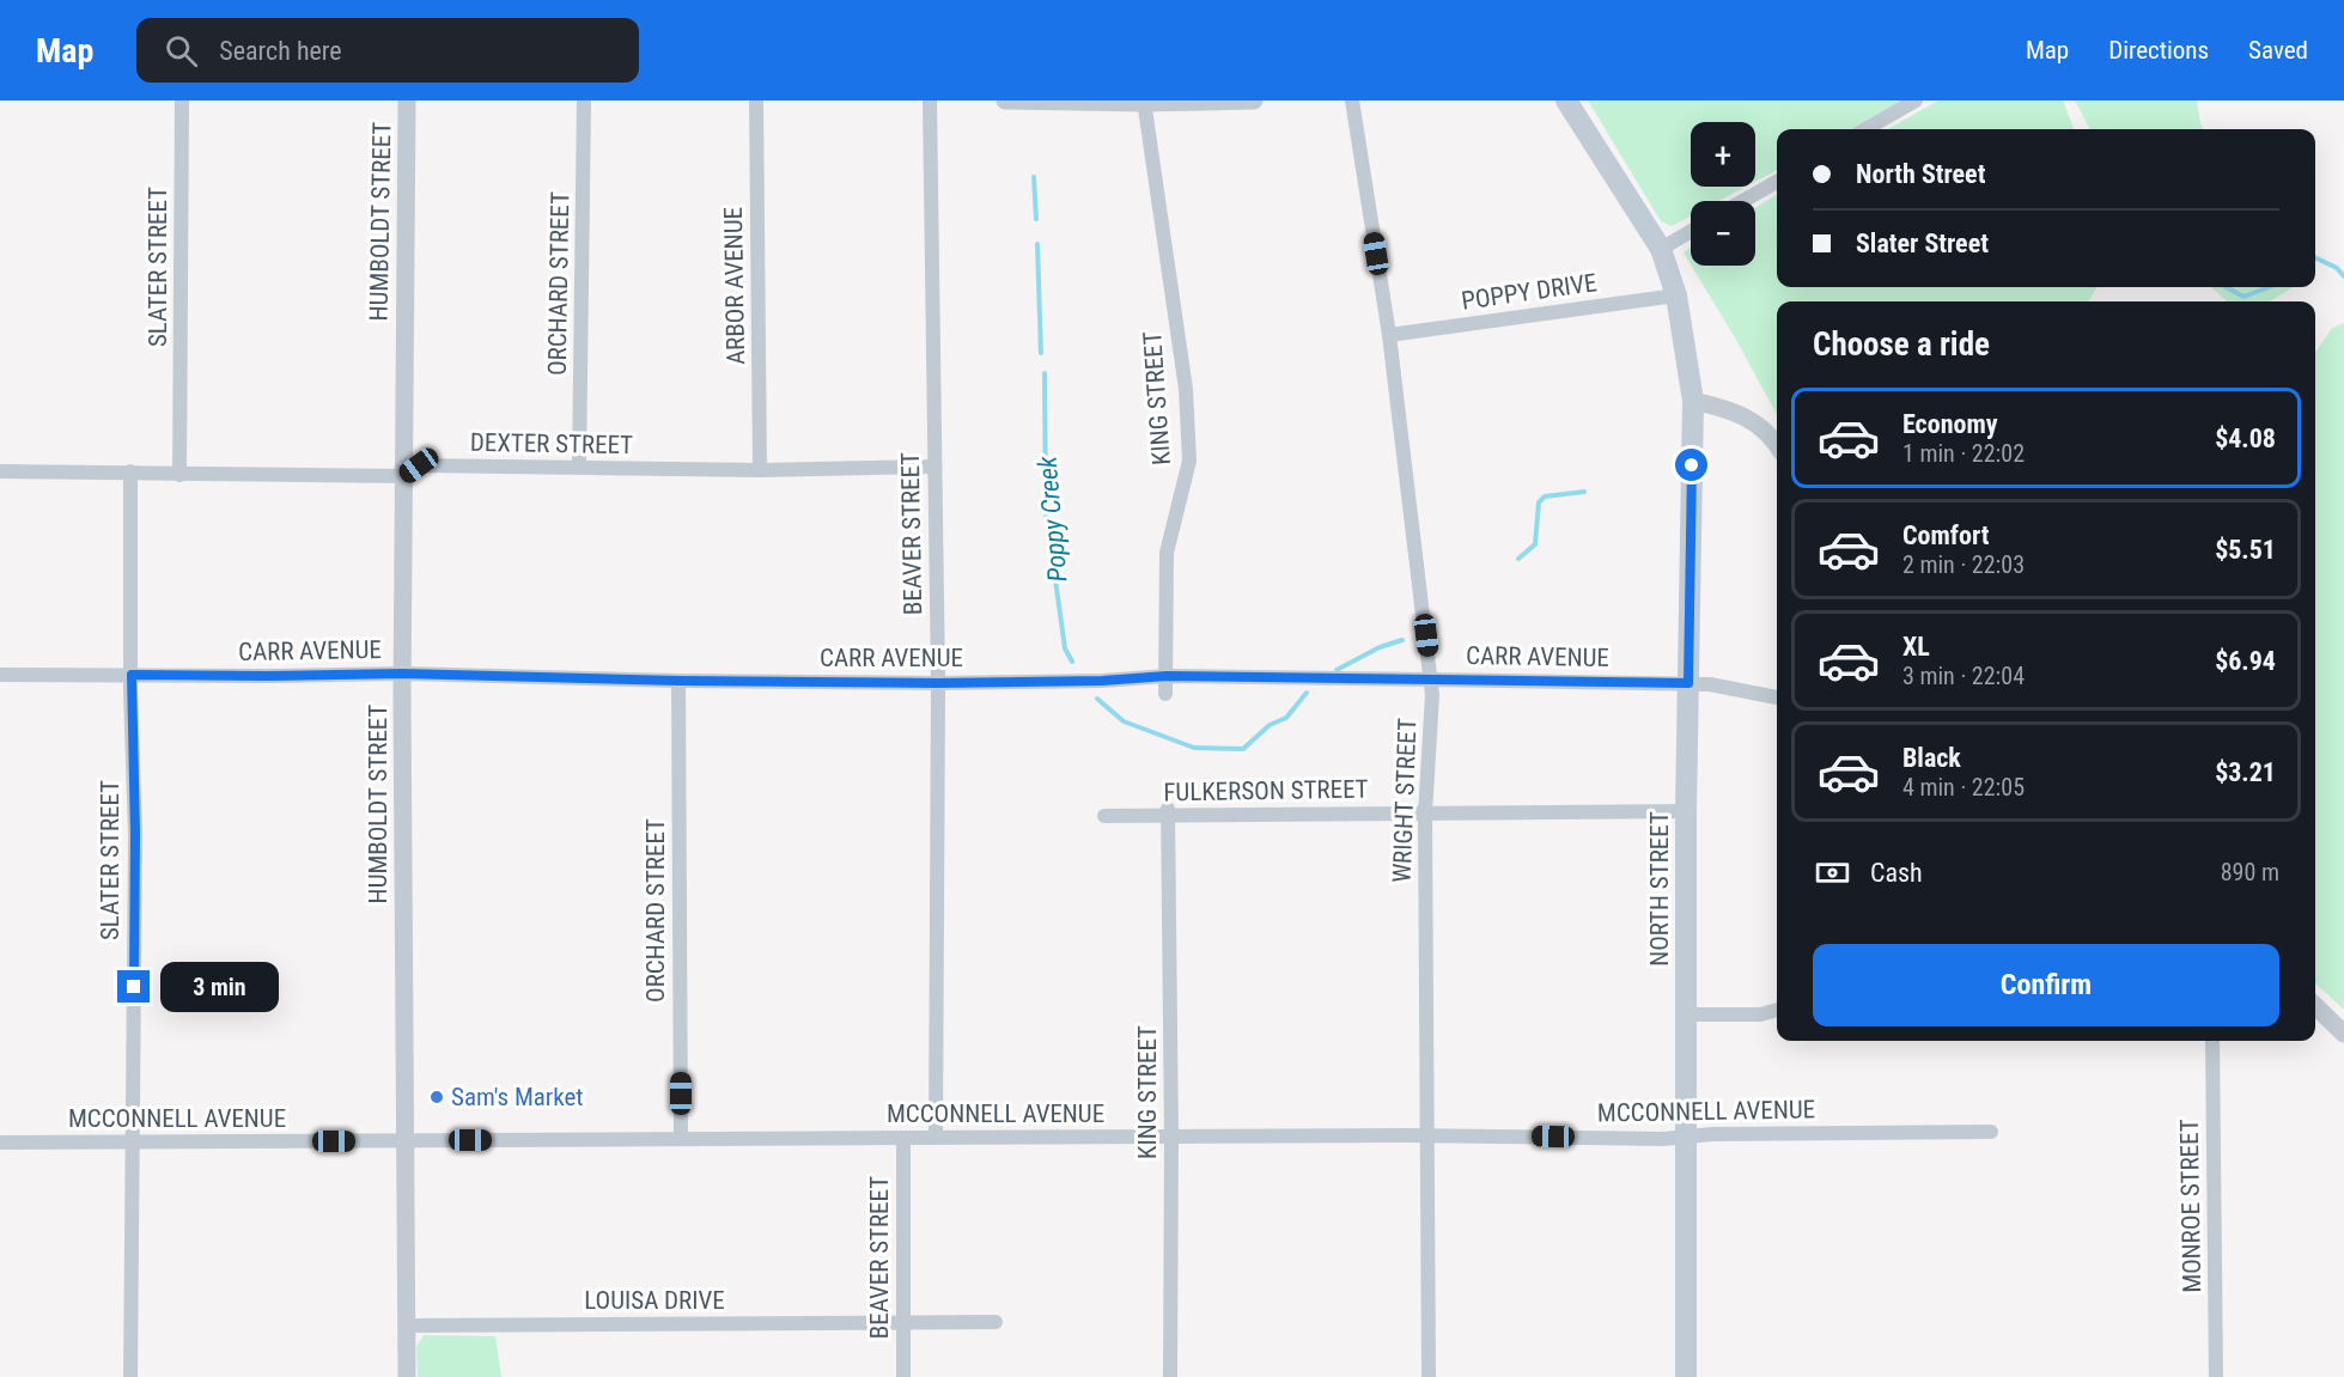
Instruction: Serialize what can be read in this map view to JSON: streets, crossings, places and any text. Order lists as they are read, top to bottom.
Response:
{
  "streets": {
    "main road": ["NORTH STREET"],
    "street": [
      "HUMBOLDT STREET",
      "SLATER STREET",
      "ORCHARD STREET",
      "ARBOR AVENUE",
      "POPPY DRIVE",
      "KING STREET",
      "DEXTER STREET",
      "BEAVER STREET",
      "CARR AVENUE",
      "FULKERSON STREET",
      "WRIGHT STREET",
      "MCCONNELL AVENUE",
      "MONROE STREET",
      "LOUISA DRIVE"
    ]
  },
  "crossings": [
    ["HUMBOLDT STREET", "DEXTER STREET"],
    ["HUMBOLDT STREET", "CARR AVENUE"],
    ["HUMBOLDT STREET", "MCCONNELL AVENUE"],
    ["HUMBOLDT STREET", "LOUISA DRIVE"],
    ["SLATER STREET", "DEXTER STREET"],
    ["SLATER STREET", "CARR AVENUE"],
    ["SLATER STREET", "MCCONNELL AVENUE"],
    ["ORCHARD STREET", "DEXTER STREET"],
    ["ORCHARD STREET", "CARR AVENUE"],
    ["ORCHARD STREET", "MCCONNELL AVENUE"],
    ["ARBOR AVENUE", "DEXTER STREET"],
    ["POPPY DRIVE", "WRIGHT STREET"],
    ["POPPY DRIVE", "NORTH STREET"],
    ["KING STREET", "CARR AVENUE"],
    ["KING STREET", "FULKERSON STREET"],
    ["KING STREET", "MCCONNELL AVENUE"],
    ["DEXTER STREET", "BEAVER STREET"],
    ["BEAVER STREET", "CARR AVENUE"],
    ["BEAVER STREET", "MCCONNELL AVENUE"],
    ["BEAVER STREET", "LOUISA DRIVE"],
    ["CARR AVENUE", "WRIGHT STREET"],
    ["CARR AVENUE", "NORTH STREET"],
    ["FULKERSON STREET", "WRIGHT STREET"],
    ["FULKERSON STREET", "NORTH STREET"],
    ["WRIGHT STREET", "MCCONNELL AVENUE"],
    ["NORTH STREET", "MCCONNELL AVENUE"]
  ],
  "water": ["Poppy Creek"],
  "places": ["Sam's Market"],
  "page": {
    "header": "Map",
    "search": "Search here",
    "nav": ["Map", "Directions", "Saved"],
    "map_buttons": ["+", "−"],
    "banner": ["North Street", "Slater Street"],
    "heading": "Choose a ride",
    "list": [
      {
        "name": "Economy",
        "note": "1 min · 22:02",
        "value": "$4.08"
      },
      {
        "name": "Comfort",
        "note": "2 min · 22:03",
        "value": "$5.51"
      },
      {
        "name": "XL",
        "note": "3 min · 22:04",
        "value": "$6.94"
      },
      {
        "name": "Black",
        "note": "4 min · 22:05",
        "value": "$3.21"
      }
    ],
    "pay": ["Cash", "890 m"],
    "buttons": "Confirm",
    "bubble": "3 min"
  }
}
